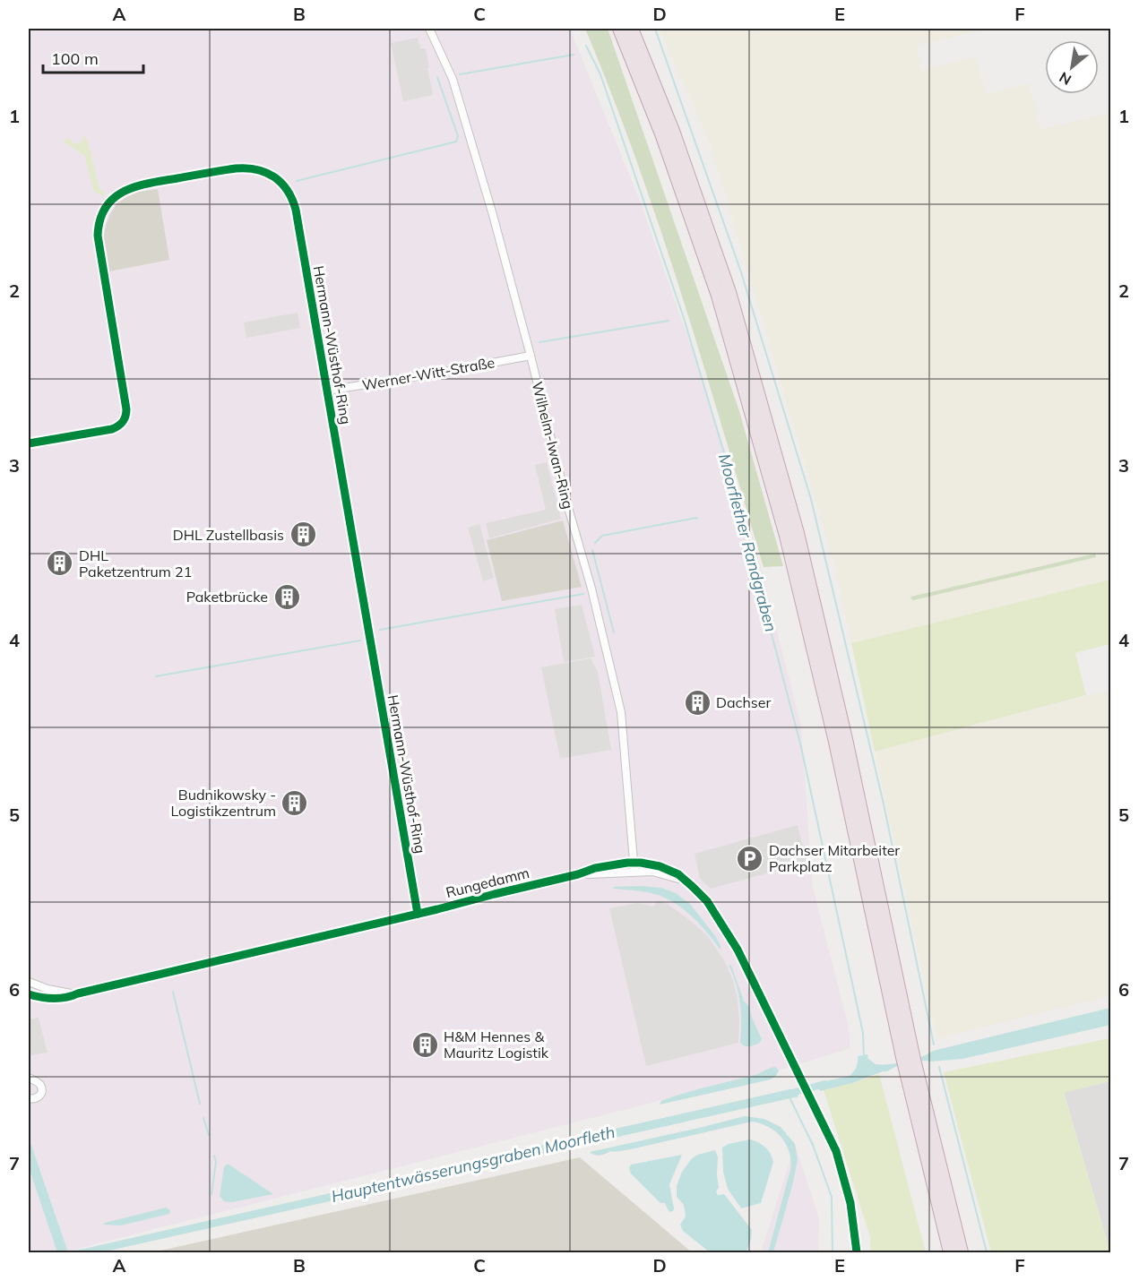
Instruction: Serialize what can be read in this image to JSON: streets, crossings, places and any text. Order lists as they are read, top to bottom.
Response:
{
  "streets": {
    "street": [
      "Hermann-Wüsthof-Ring",
      "Werner-Witt-Straße",
      "Wilhelm-Iwan-Ring",
      "Rungedamm"
    ]
  },
  "crossings": [
    ["Hermann-Wüsthof-Ring", "Werner-Witt-Straße"],
    ["Hermann-Wüsthof-Ring", "Rungedamm"],
    ["Werner-Witt-Straße", "Wilhelm-Iwan-Ring"],
    ["Wilhelm-Iwan-Ring", "Rungedamm"]
  ],
  "water": ["Moorflether Randgraben", "Hauptentwässerungsgraben Moorfleth"],
  "places": {
    "building": [
      "DHL Zustellbasis",
      "DHL Paketzentrum 21",
      "Paketbrücke",
      "Dachser",
      "Budnikowsky - Logistikzentrum",
      "H&M Hennes & Mauritz Logistik"
    ],
    "parking": ["Dachser Mitarbeiter Parkplatz"]
  },
  "scale_bar": "100 m",
  "north": "bottom left",
  "grid": {
    "columns": [
      "A",
      "B",
      "C",
      "D",
      "E",
      "F"
    ],
    "rows": [
      "1",
      "2",
      "3",
      "4",
      "5",
      "6",
      "7"
    ]
  }
}
